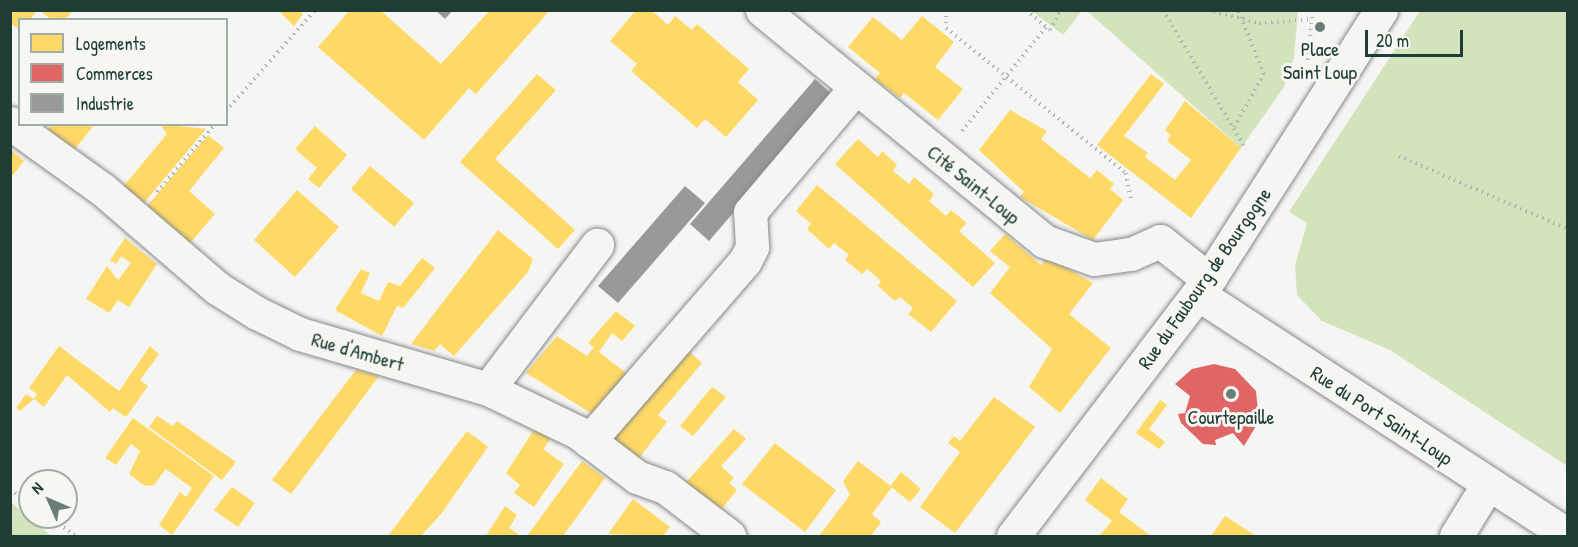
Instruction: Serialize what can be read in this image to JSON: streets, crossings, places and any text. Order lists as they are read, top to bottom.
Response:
{
  "streets": {
    "street": [
      "Cité Saint-Loup",
      "Rue du Faubourg de Bourgogne",
      "Rue d'Ambert",
      "Rue du Port Saint-Loup"
    ]
  },
  "crossings": [
    ["Cité Saint-Loup", "Rue du Faubourg de Bourgogne"],
    ["Cité Saint-Loup", "Rue du Port Saint-Loup"],
    ["Rue du Faubourg de Bourgogne", "Rue du Port Saint-Loup"]
  ],
  "places": ["Place Saint Loup", "Courtepaille"],
  "legend": ["Logements", "Commerces", "Industrie"],
  "scale_bar": "20 m",
  "north": "top left"
}
